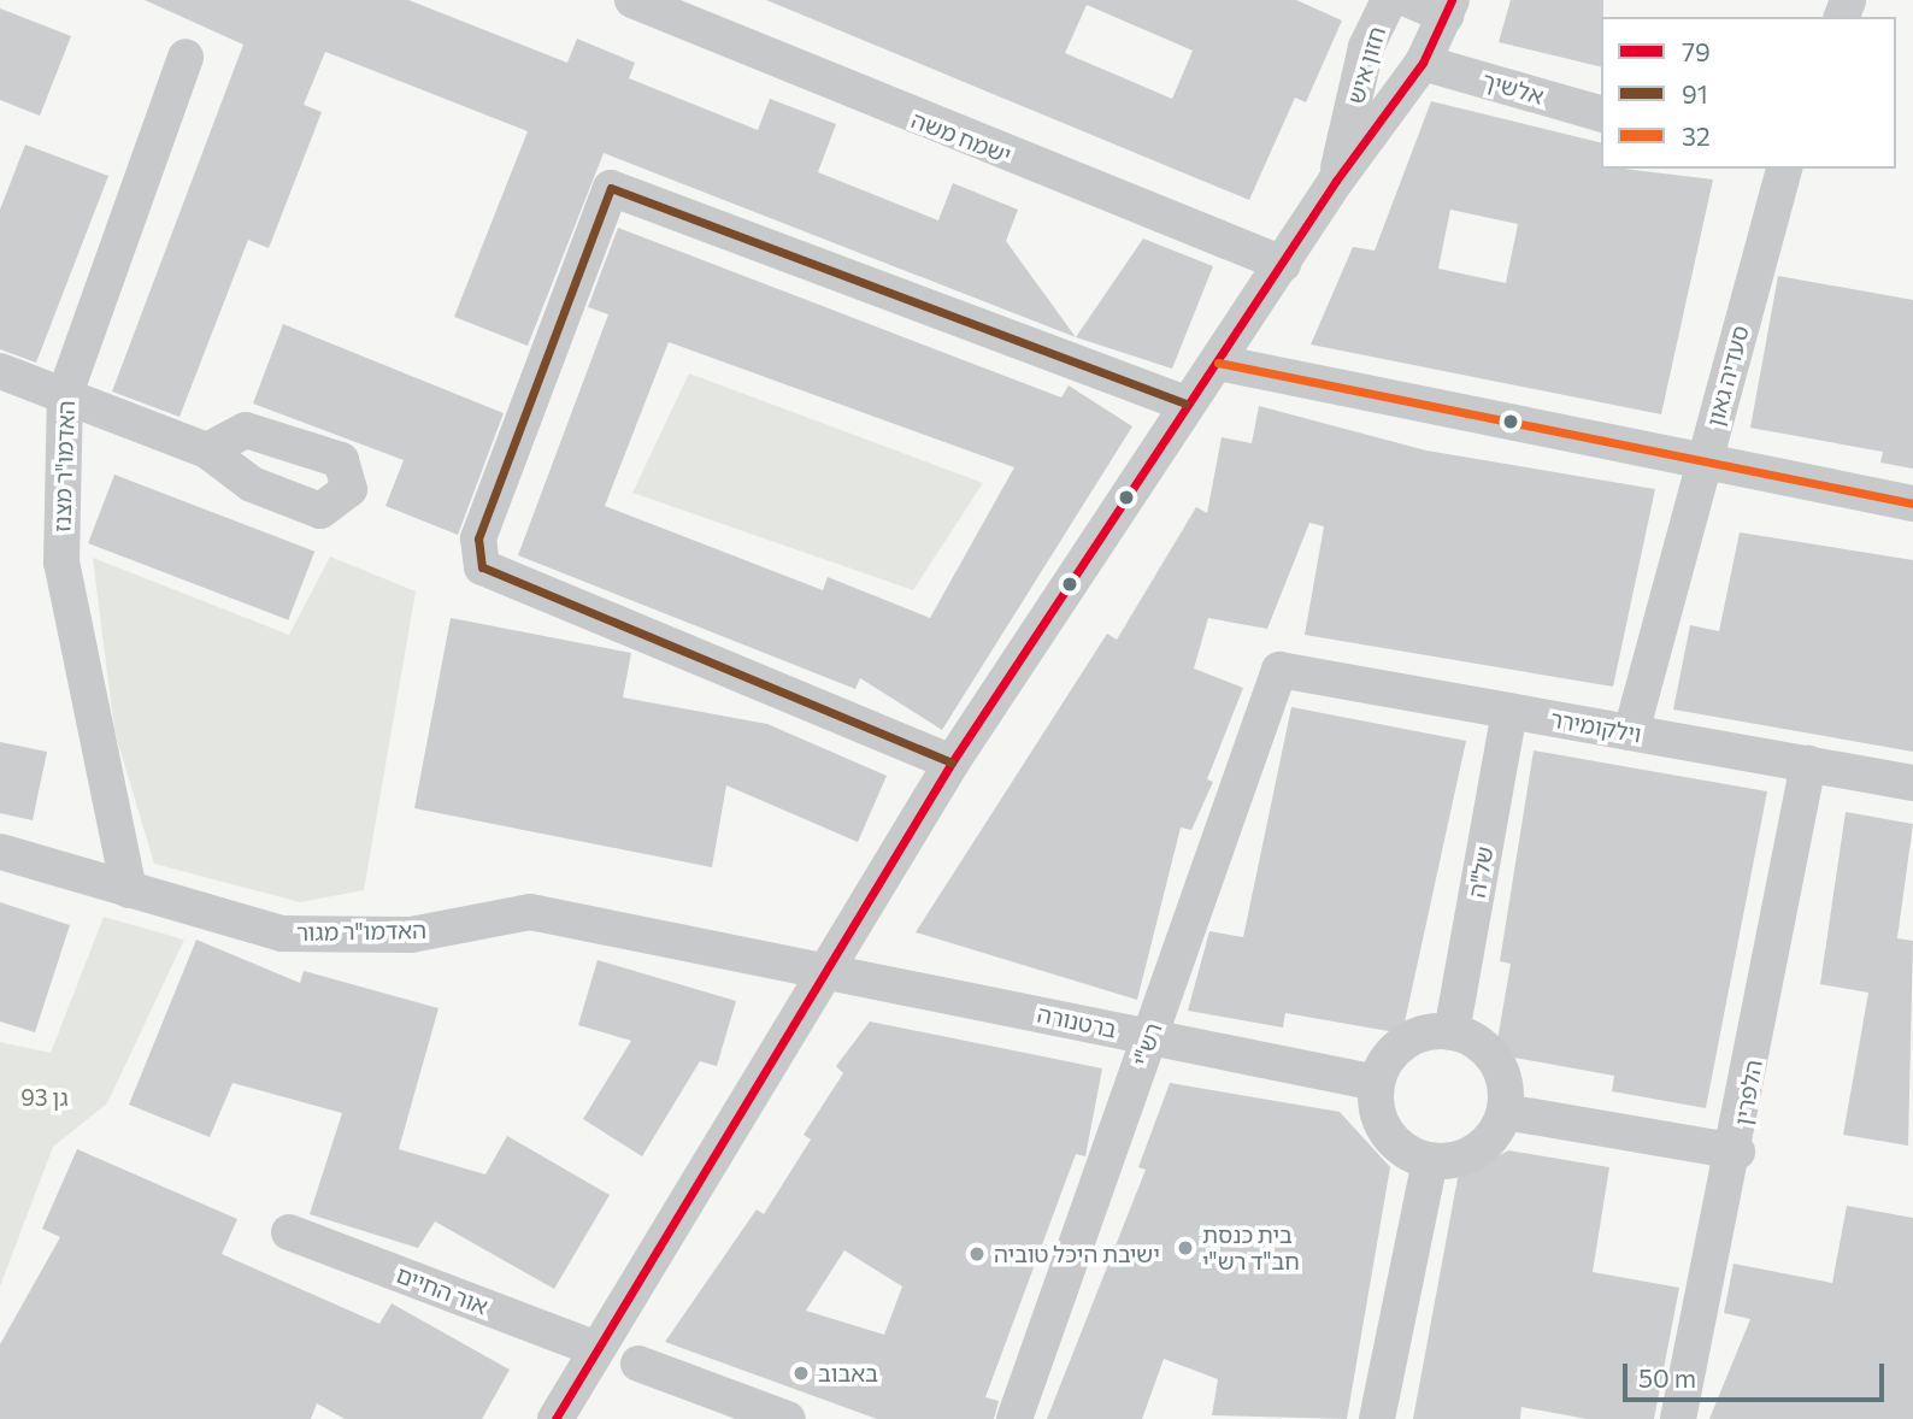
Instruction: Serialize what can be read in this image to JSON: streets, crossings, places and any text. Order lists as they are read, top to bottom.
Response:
{
  "streets": {
    "street": [
      "חזון איש",
      "אלשיך",
      "ישמח משה",
      "סעדיה גאון",
      "האדמו\"ר מצנז",
      "וילקומירר",
      "של\"ה",
      "האדמו\"ר מגור",
      "ברטנורה",
      "רש\"י",
      "הלפרין",
      "אור החיים"
    ]
  },
  "crossings": [
    ["חזון איש", "אלשיך"],
    ["חזון איש", "ישמח משה"],
    ["חזון איש", "האדמו\"ר מגור"],
    ["חזון איש", "ברטנורה"],
    ["חזון איש", "אור החיים"],
    ["סעדיה גאון", "וילקומירר"],
    ["האדמו\"ר מצנז", "האדמו\"ר מגור"],
    ["וילקומירר", "של\"ה"],
    ["וילקומירר", "רש\"י"],
    ["וילקומירר", "הלפרין"],
    ["של\"ה", "ברטנורה"],
    ["האדמו\"ר מגור", "ברטנורה"],
    ["ברטנורה", "רש\"י"]
  ],
  "parks": ["גן 93"],
  "places": ["בית כנסת חב\"ד רש\"י", "ישיבת היכל טוביה", "באבוב"],
  "lines": ["transit line 79", "transit line 91", "transit line 32"],
  "legend": ["79", "91", "32"],
  "scale_bar": "50 m"
}
